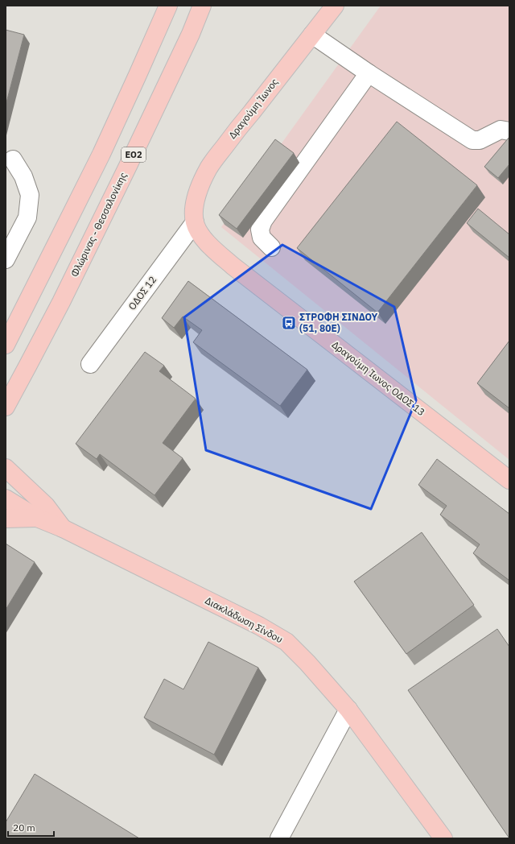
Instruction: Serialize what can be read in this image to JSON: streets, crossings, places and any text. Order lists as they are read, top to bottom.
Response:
{
  "streets": {
    "main road": [
      "Δραγούμη Ίωνος",
      "ΕΟ2",
      "Φλώρινας - Θεσσαλονίκης",
      "Δραγούμη Ίωνος ΟΔΟΣ 13",
      "Διακλάδωση Σίνδου"
    ],
    "street": ["ΟΔΟΣ 12"]
  },
  "crossings": [
    ["Δραγούμη Ίωνος", "ΟΔΟΣ 12"],
    ["Δραγούμη Ίωνος", "Δραγούμη Ίωνος ΟΔΟΣ 13"],
    ["ΟΔΟΣ 12", "Δραγούμη Ίωνος ΟΔΟΣ 13"]
  ],
  "places": {
    "bus stop": ["ΣΤΡΟΦΗ ΣΙΝΔΟΥ (51, 80Ε)"]
  },
  "scale_bar": "20 m"
}
